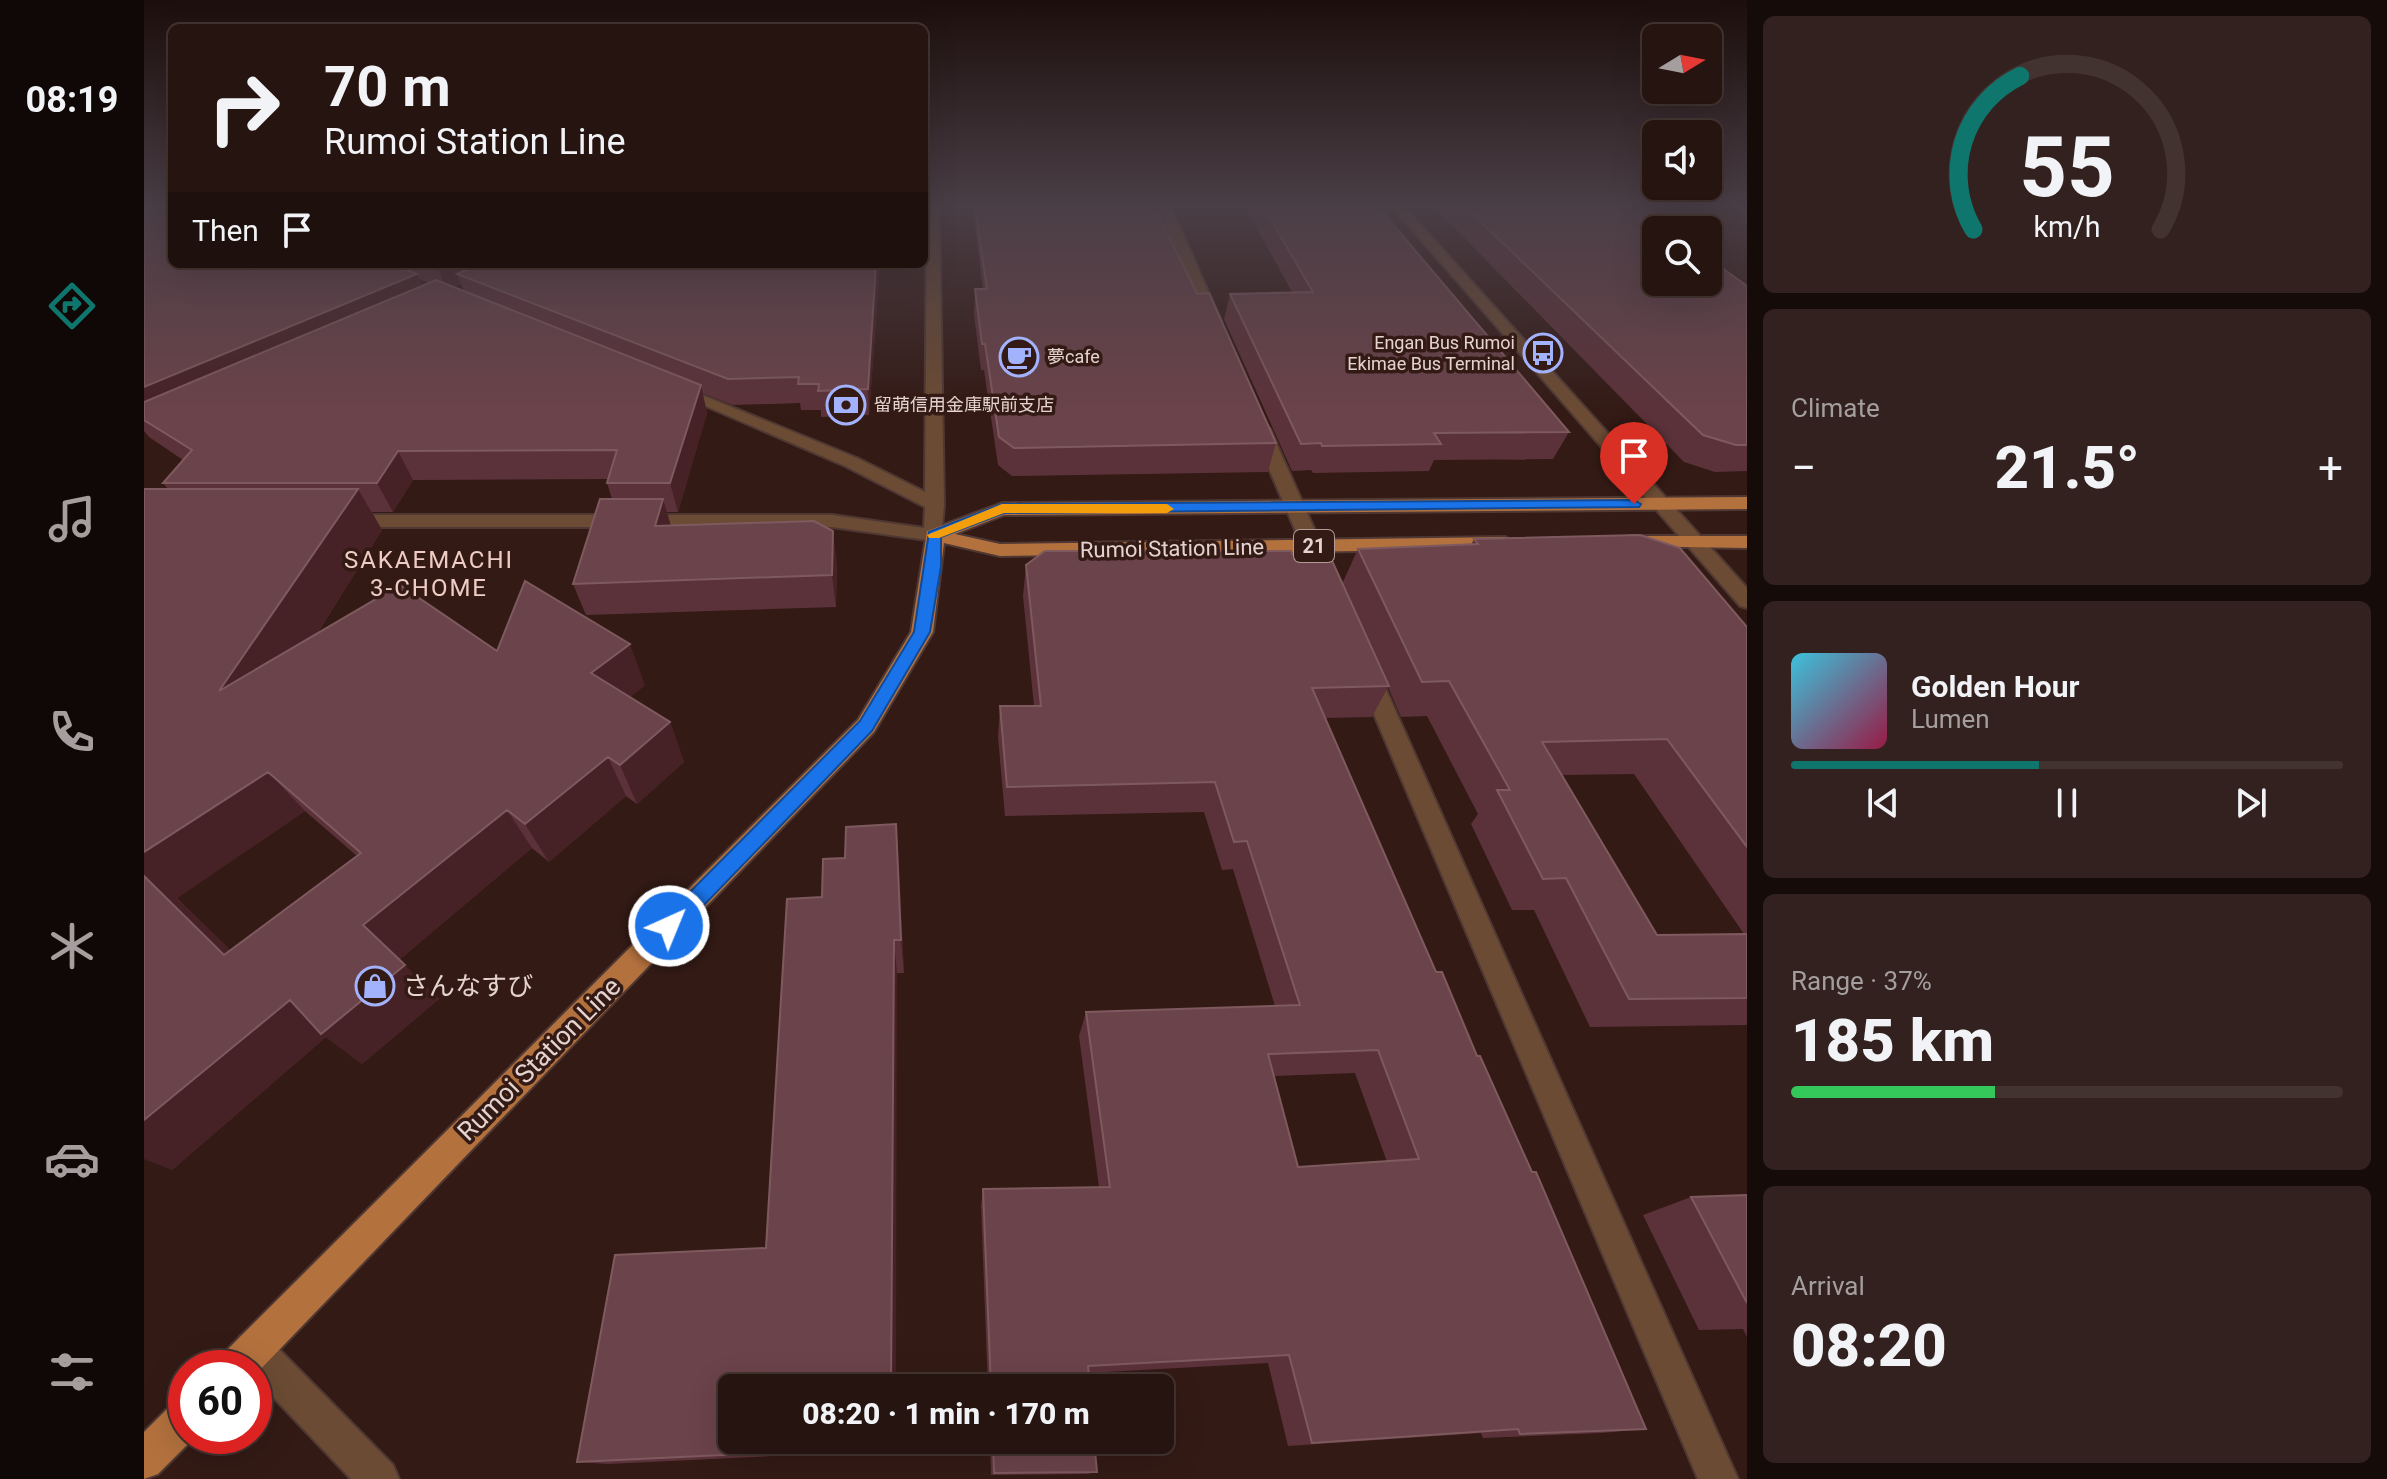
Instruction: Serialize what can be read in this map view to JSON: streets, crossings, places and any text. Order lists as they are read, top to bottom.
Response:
{
  "streets": {
    "main road": ["21", "Rumoi Station Line"]
  },
  "districts": ["SAKAEMACHI 3-CHOME"],
  "places": {
    "bus stop": ["Engan Bus Rumoi Ekimae Bus Terminal"],
    "cafe": ["夢cafe"],
    "bank": ["留萌信用金庫駅前支店"],
    "shop": ["さんなすび"]
  },
  "north": "right",
  "page": {
    "tabs": "08:19",
    "turn": ["70 m", "Rumoi Station Line"],
    "then": "Then",
    "tile": [
      "Climate",
      ["Range · 37%", "185 km"],
      ["Arrival", "08:20"]
    ],
    "heat": ["−", "21.5°", "+"],
    "song": ["Golden Hour", "Lumen"],
    "limit": "60",
    "trip": "08:20 · 1 min · 170 m",
    "gauge": ["55", "km/h"]
  }
}
